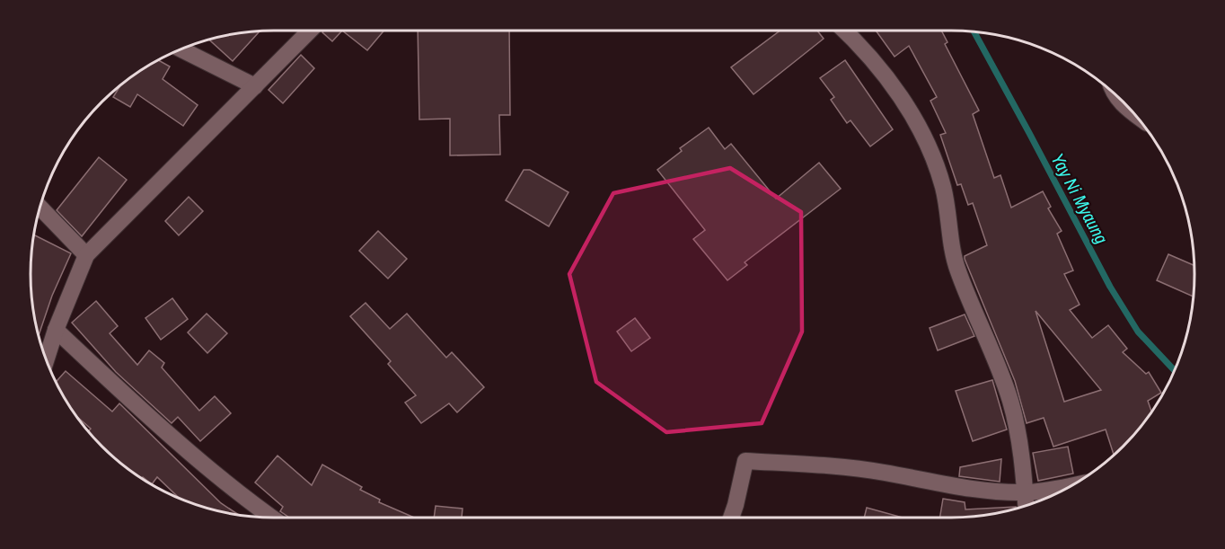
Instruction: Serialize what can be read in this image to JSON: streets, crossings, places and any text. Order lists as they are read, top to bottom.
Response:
{
  "water": ["Yay Ni Myaung"]
}
